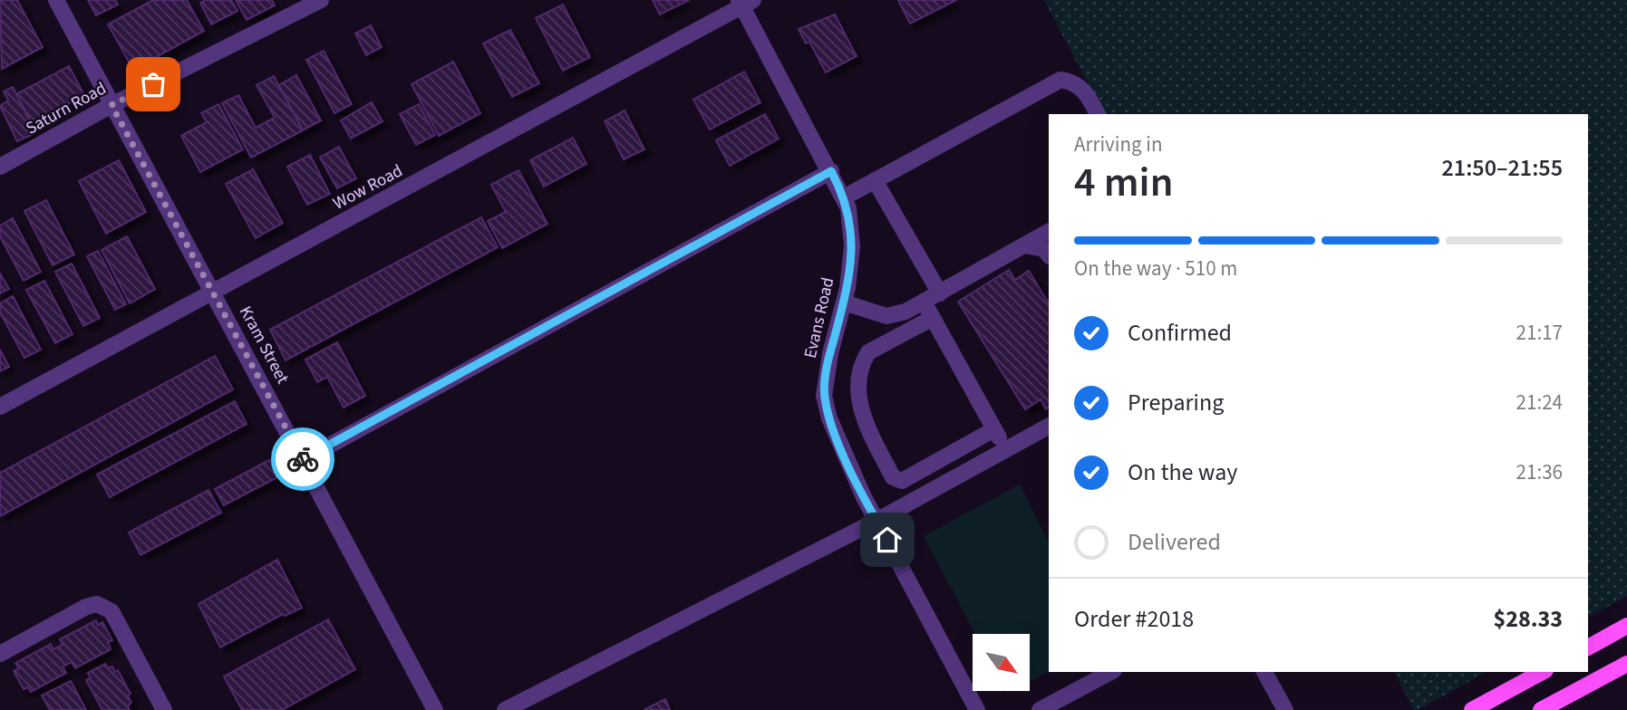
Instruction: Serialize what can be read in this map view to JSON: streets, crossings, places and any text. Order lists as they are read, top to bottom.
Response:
{
  "streets": {
    "street": [
      "Saturn Road",
      "Wow Road",
      "Evans Road",
      "Kram Street"
    ]
  },
  "crossings": [
    ["Saturn Road", "Kram Street"],
    ["Wow Road", "Evans Road"],
    ["Wow Road", "Kram Street"]
  ],
  "north": "bottom right",
  "page": {
    "heading": ["4 min", "Arriving in", "21:50–21:55"],
    "panel": ["Order #2018", "$28.33"],
    "bar": "On the way · 510 m",
    "list": [
      ["Confirmed", "21:17"],
      ["Preparing", "21:24"],
      ["On the way", "21:36"],
      "Delivered"
    ]
  }
}
